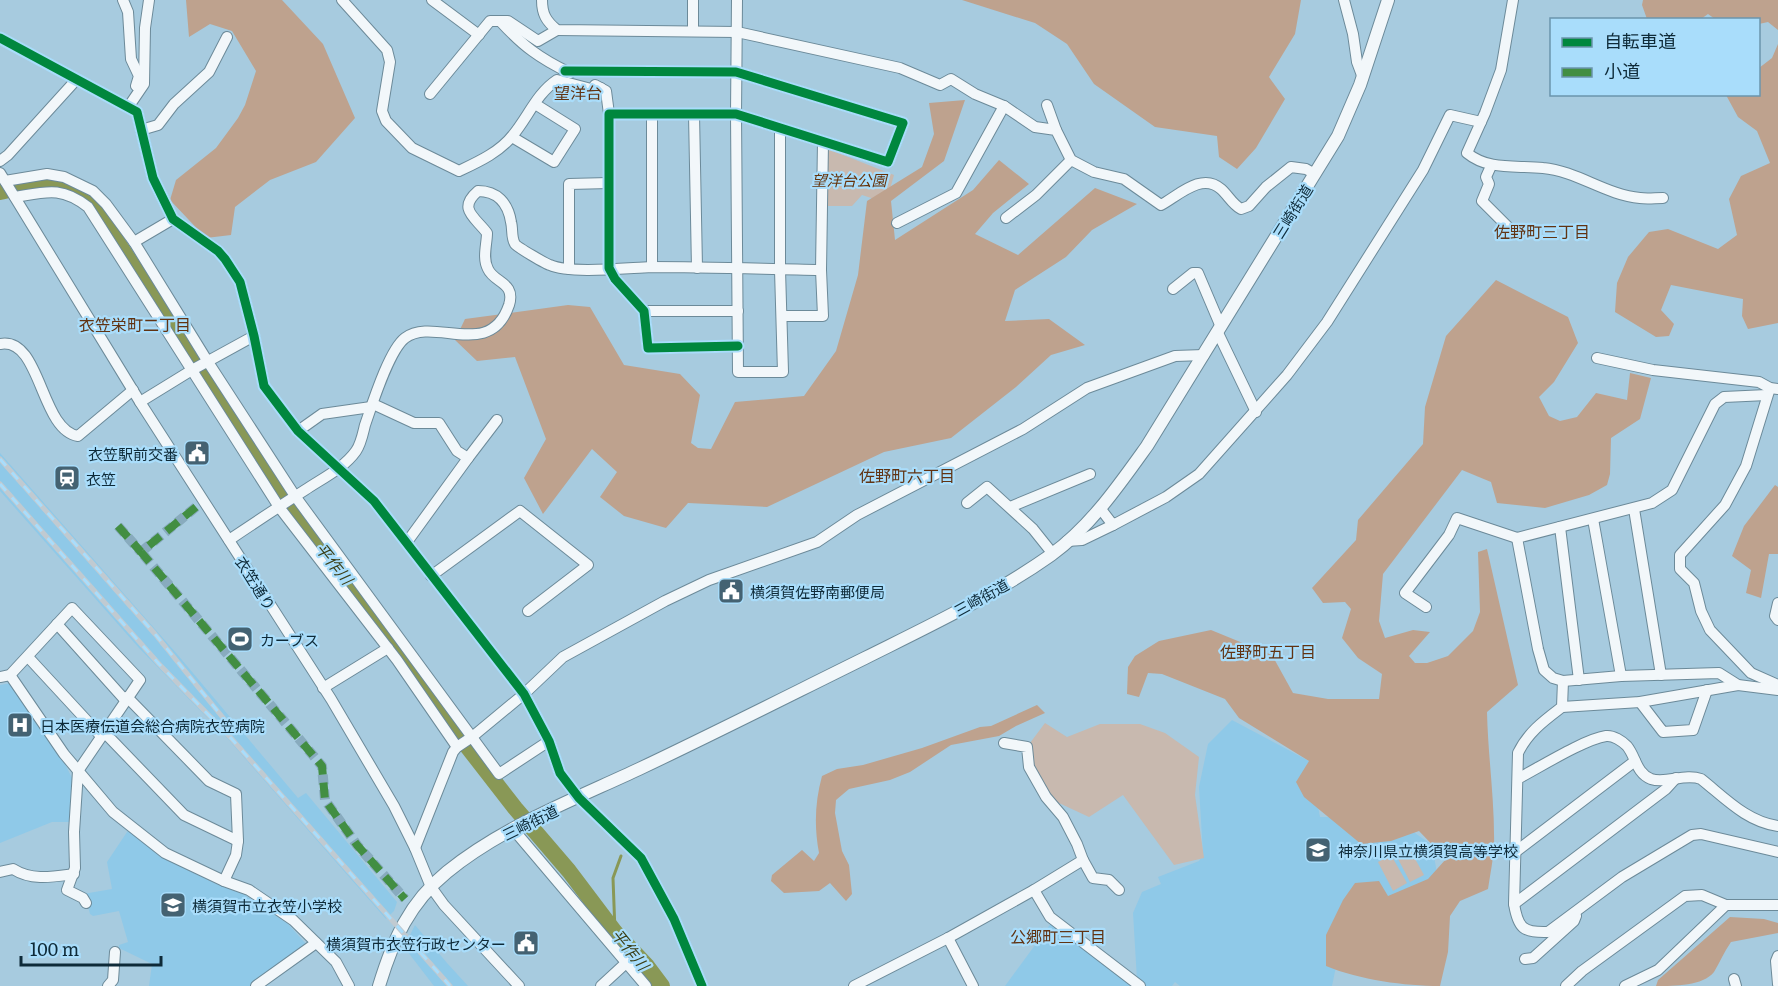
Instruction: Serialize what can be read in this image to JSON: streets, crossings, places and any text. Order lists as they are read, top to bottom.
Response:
{
  "streets": {
    "main road": ["三崎街道"],
    "street": ["衣笠通り"]
  },
  "crossings": [
    ["三崎街道", "衣笠通り"]
  ],
  "districts": [
    "望洋台",
    "佐野町三丁目",
    "衣笠栄町二丁目",
    "佐野町六丁目",
    "佐野町五丁目",
    "公郷町三丁目"
  ],
  "water": ["平作川"],
  "parks": ["望洋台公園"],
  "places": {
    "public building": ["衣笠駅前交番", "横須賀佐野南郵便局", "横須賀市衣笠行政センター"],
    "station": ["衣笠"],
    "sports": ["カーブス"],
    "hospital": ["日本医療伝道会総合病院衣笠病院"],
    "school or university": ["神奈川県立横須賀高等学校", "横須賀市立衣笠小学校"]
  },
  "legend": ["自転車道", "小道"],
  "scale_bar": "100 m"
}
